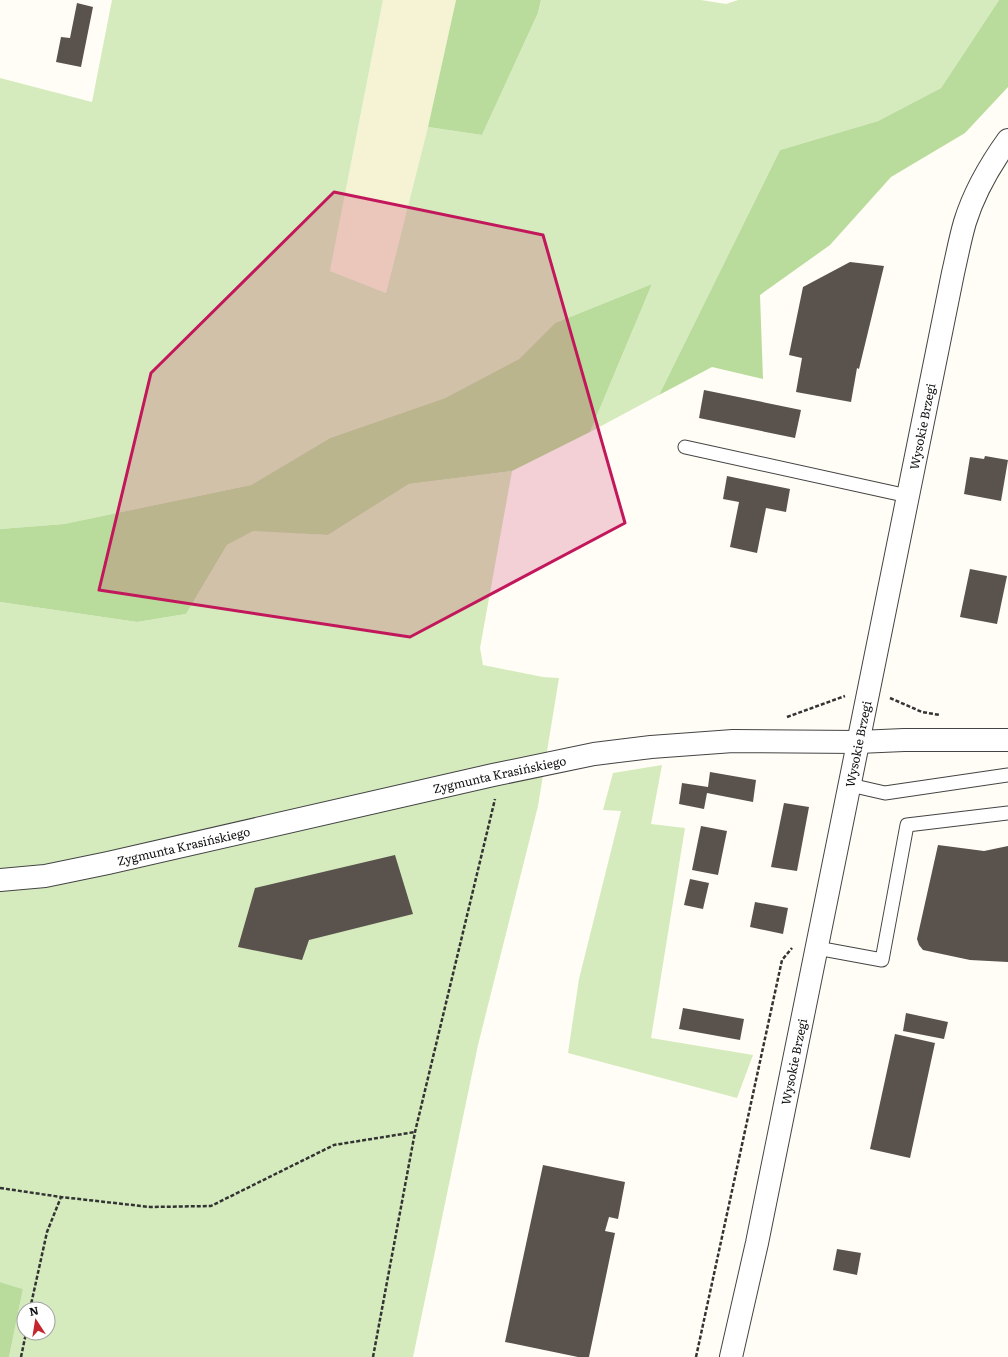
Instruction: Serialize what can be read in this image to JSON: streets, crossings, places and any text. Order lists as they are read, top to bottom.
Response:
{
  "streets": {
    "street": ["Wysokie Brzegi", "Zygmunta Krasińskiego"]
  },
  "crossings": [
    ["Wysokie Brzegi", "Zygmunta Krasińskiego"]
  ],
  "north": "top"
}
